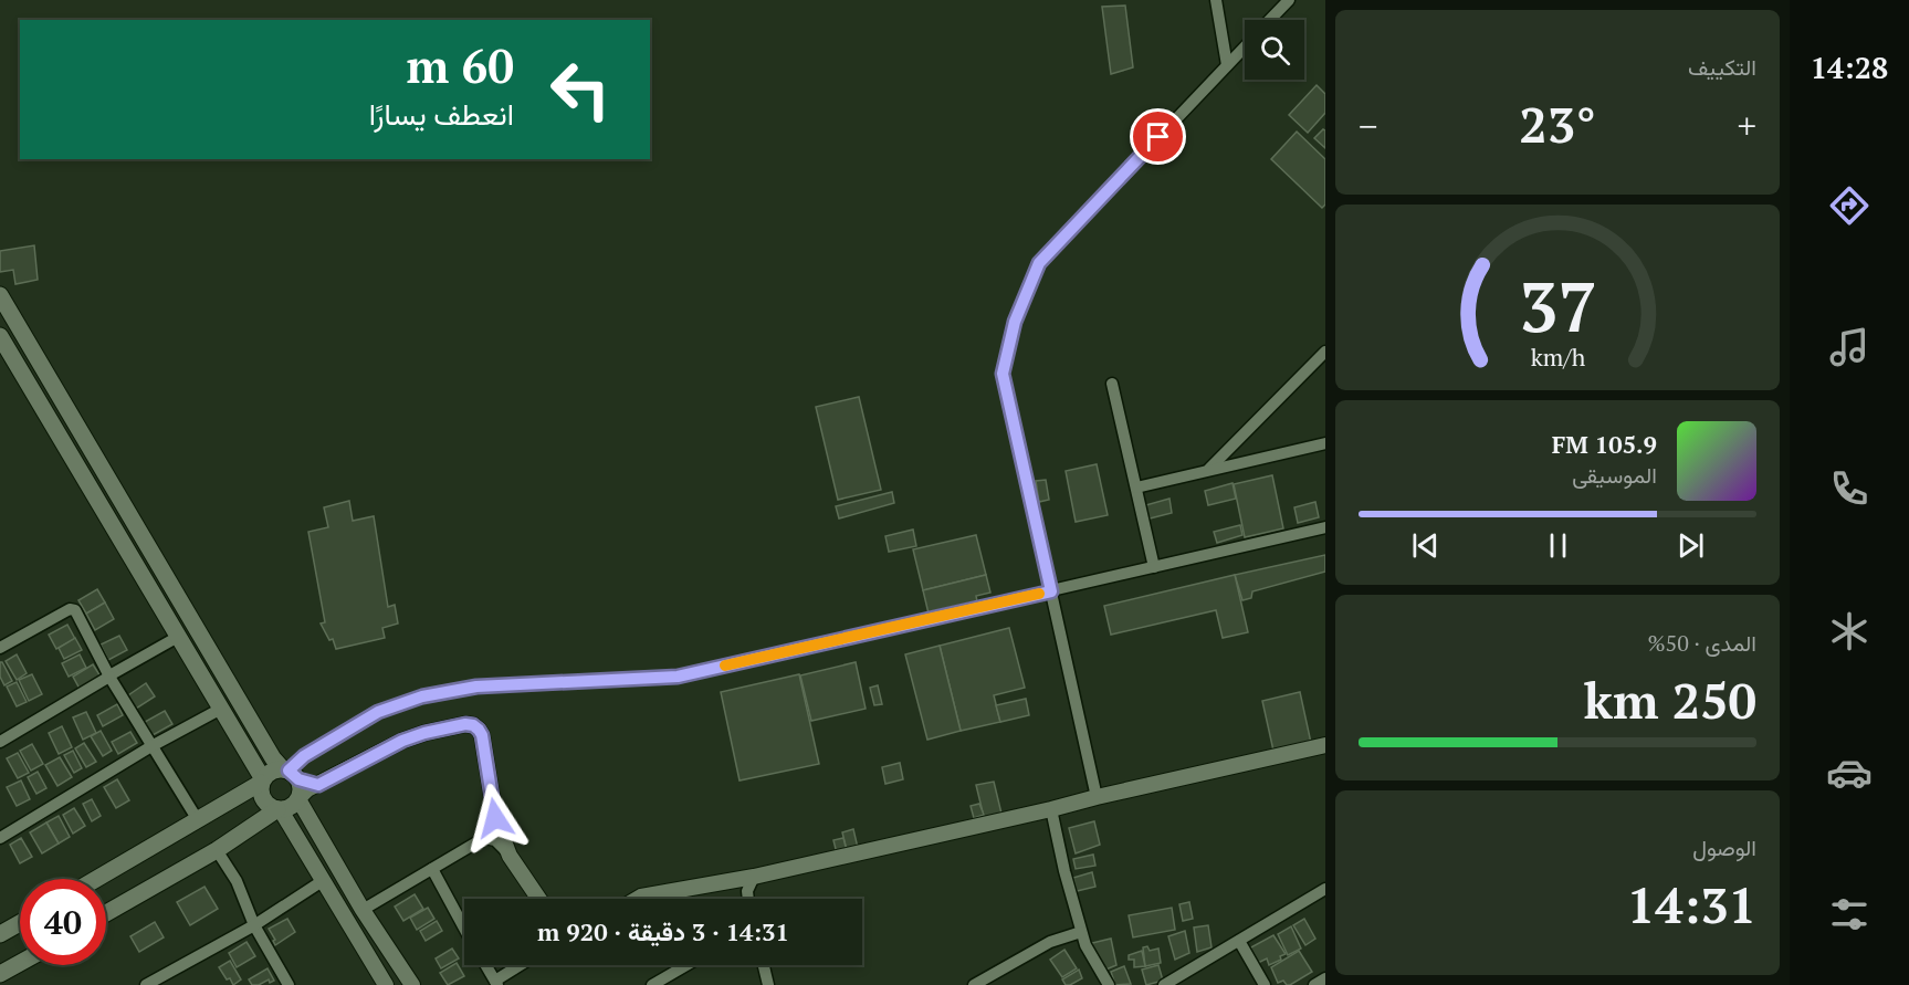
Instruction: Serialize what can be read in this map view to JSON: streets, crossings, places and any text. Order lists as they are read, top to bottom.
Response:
{
  "page": {
    "tabs": "14:28",
    "tile": [
      "التكييف",
      ["المدى · 50%", "250 km"],
      ["الوصول", "14:31"]
    ],
    "turn": ["60 m", "انعطف يسارًا"],
    "heat": ["−", "23°", "+"],
    "song": ["105.9 FM", "الموسيقى"],
    "limit": "40",
    "trip": "14:31 · 3 دقيقة · 920 m",
    "gauge": ["37", "km/h"]
  }
}
